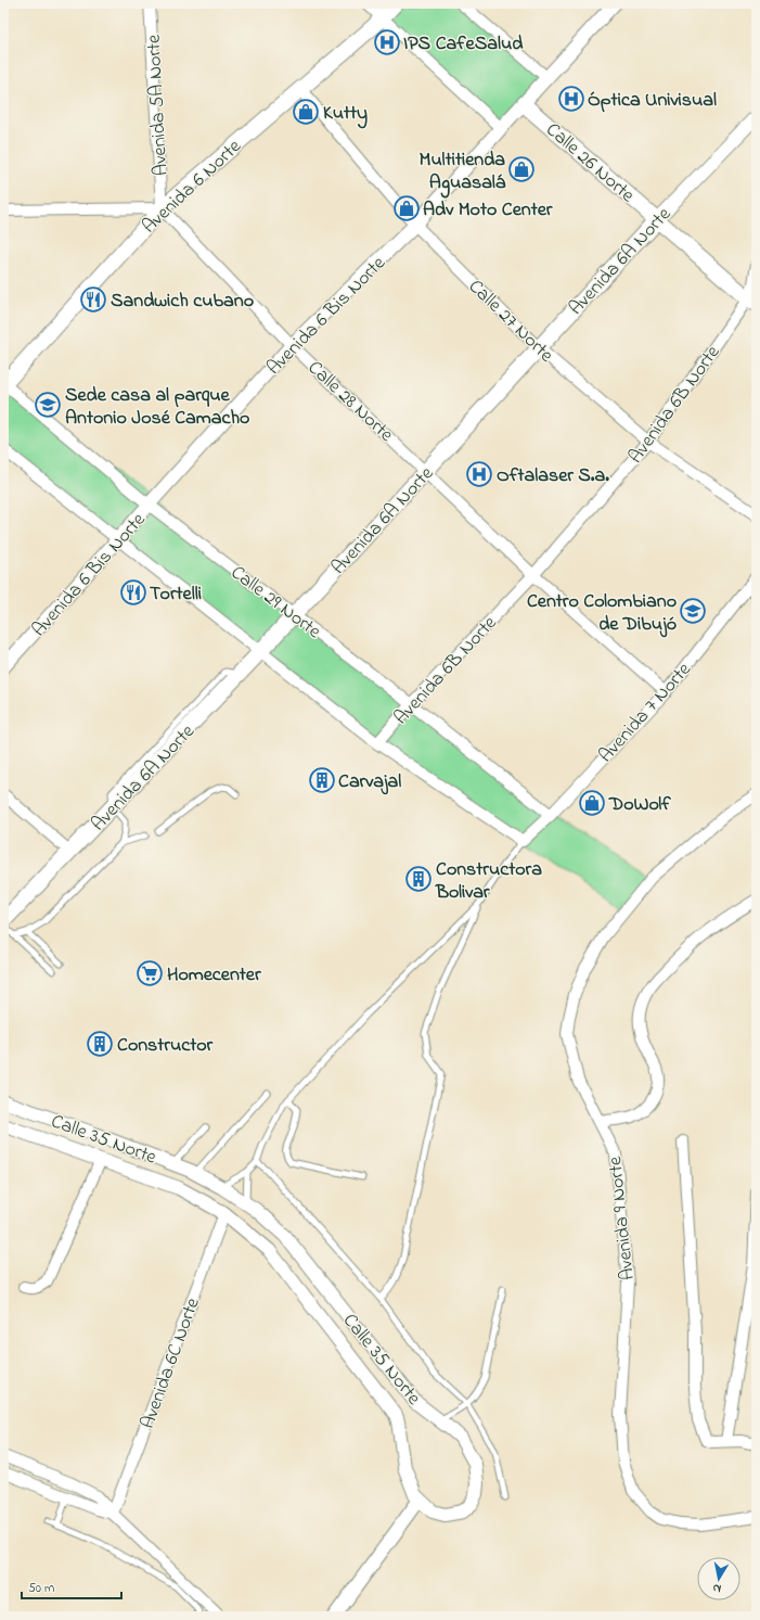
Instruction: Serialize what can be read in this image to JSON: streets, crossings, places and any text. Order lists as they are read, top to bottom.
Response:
{
  "streets": {
    "main road": ["Calle 26 Norte", "Avenida 6 Norte", "Avenida 6A Norte"],
    "street": [
      "Avenida 5A Norte",
      "Avenida 6 Bis Norte",
      "Calle 27 Norte",
      "Calle 28 Norte",
      "Avenida 6B Norte",
      "Calle 29 Norte",
      "Avenida 7 Norte",
      "Calle 35 Norte",
      "Avenida 9 Norte",
      "Avenida 6C Norte"
    ]
  },
  "crossings": [
    ["Avenida 5A Norte", "Avenida 6 Norte"],
    ["Avenida 5A Norte", "Calle 28 Norte"],
    ["Calle 26 Norte", "Avenida 6A Norte"],
    ["Calle 26 Norte", "Avenida 6 Bis Norte"],
    ["Calle 26 Norte", "Avenida 6B Norte"],
    ["Avenida 6 Norte", "Calle 27 Norte"],
    ["Avenida 6 Norte", "Calle 28 Norte"],
    ["Avenida 6 Norte", "Calle 29 Norte"],
    ["Avenida 6A Norte", "Calle 27 Norte"],
    ["Avenida 6A Norte", "Calle 28 Norte"],
    ["Avenida 6A Norte", "Calle 29 Norte"],
    ["Avenida 6 Bis Norte", "Calle 27 Norte"],
    ["Avenida 6 Bis Norte", "Calle 28 Norte"],
    ["Avenida 6 Bis Norte", "Calle 29 Norte"],
    ["Calle 27 Norte", "Avenida 6B Norte"],
    ["Calle 28 Norte", "Avenida 6B Norte"],
    ["Calle 28 Norte", "Avenida 7 Norte"],
    ["Avenida 6B Norte", "Calle 29 Norte"],
    ["Calle 29 Norte", "Avenida 7 Norte"],
    ["Calle 35 Norte", "Avenida 6C Norte"]
  ],
  "places": {
    "hospital": ["IPS CafeSalud", "Óptica Univisual", "Oftalaser S.a."],
    "shop": [
      "Kutty",
      "Multitienda Aguasalá",
      "Adv Moto Center",
      "DoWolf"
    ],
    "restaurant": ["Sandwich cubano", "Tortelli"],
    "school or university": ["Sede casa al parque Antonio José Camacho", "Centro Colombiano de Dibujó"],
    "building": ["Carvajal", "Constructora Bolivar", "Constructor"],
    "supermarket": ["Homecenter"]
  },
  "scale_bar": "50 m",
  "north": "bottom"
}
